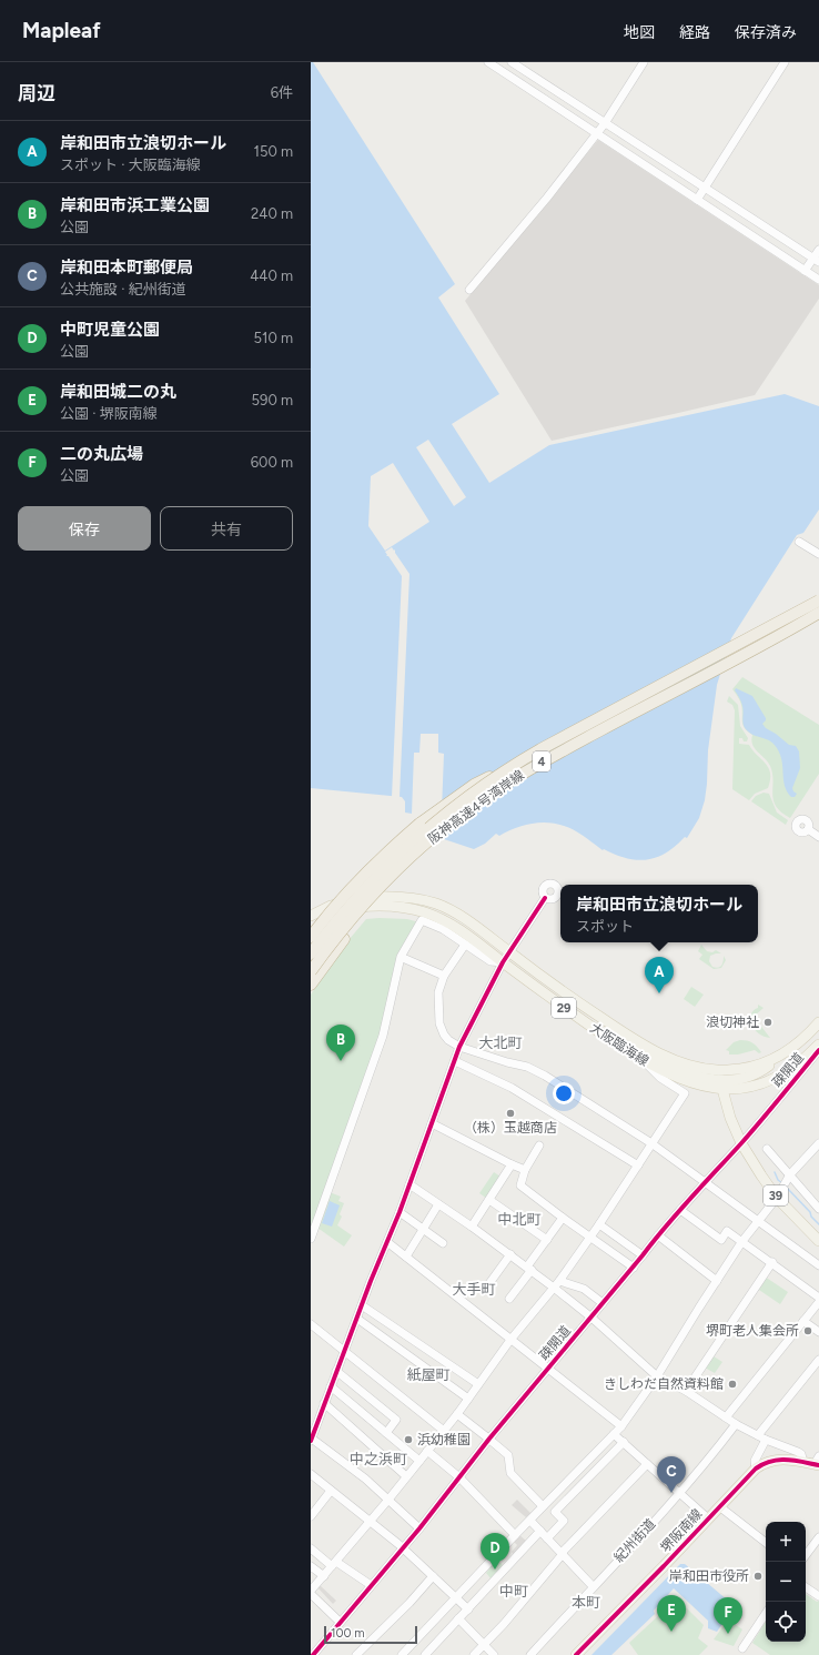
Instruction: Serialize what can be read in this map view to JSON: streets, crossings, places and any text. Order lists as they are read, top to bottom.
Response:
{
  "streets": {
    "highway": ["4", "阪神高速4号湾岸線"],
    "main road": [
      "29",
      "大阪臨海線",
      "39",
      "堺阪南線"
    ],
    "street": ["疎開道", "紀州街道"]
  },
  "crossings": [
    ["4", "阪神高速4号湾岸線"],
    ["大阪臨海線", "39"],
    ["疎開道", "39"]
  ],
  "districts": [
    "大北町",
    "中北町",
    "大手町",
    "紙屋町",
    "中之浜町",
    "中町",
    "本町"
  ],
  "places": [
    "浪切神社",
    "（株）玉越商店",
    "堺町老人集会所",
    "きしわだ自然資料館",
    "浜幼稚園",
    "岸和田市役所"
  ],
  "scale_bar": "100 m",
  "page": {
    "header": "Mapleaf",
    "nav": ["地図", "経路", "保存済み"],
    "heading": ["周辺", "6件"],
    "list": [
      {
        "mark": "A",
        "name": "岸和田市立浪切ホール",
        "note": "スポット · 大阪臨海線",
        "value": "150 m"
      },
      {
        "mark": "B",
        "name": "岸和田市浜工業公園",
        "note": "公園",
        "value": "240 m"
      },
      {
        "mark": "C",
        "name": "岸和田本町郵便局",
        "note": "公共施設 · 紀州街道",
        "value": "440 m"
      },
      {
        "mark": "D",
        "name": "中町児童公園",
        "note": "公園",
        "value": "510 m"
      },
      {
        "mark": "E",
        "name": "岸和田城二の丸",
        "note": "公園 · 堺阪南線",
        "value": "590 m"
      },
      {
        "mark": "F",
        "name": "二の丸広場",
        "note": "公園",
        "value": "600 m"
      }
    ],
    "buttons": ["保存", "共有"],
    "popup": ["岸和田市立浪切ホール", "スポット"],
    "pins": [
      "A",
      "B",
      "C",
      "D",
      "E",
      "F"
    ],
    "map_buttons": ["+", "−"],
    "scale": "100 m"
  }
}
